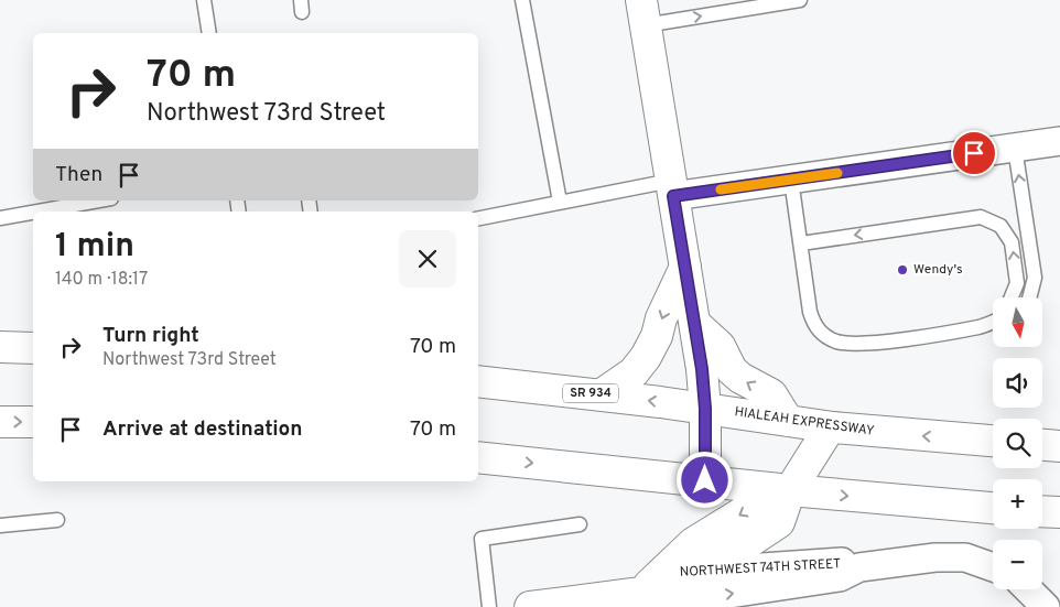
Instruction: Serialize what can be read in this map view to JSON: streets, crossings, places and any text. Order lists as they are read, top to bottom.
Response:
{
  "streets": {
    "main road": ["SR 934", "HIALEAH EXPRESSWAY"],
    "street": ["NORTHWEST 74TH STREET"]
  },
  "places": ["Wendy's"],
  "north": "bottom",
  "page": {
    "turn": ["70 m", "Northwest 73rd Street"],
    "then": "Then",
    "heading": ["1 min", "140 m · 18:17"],
    "map_buttons": ["+", "−"],
    "list": [
      {
        "name": "Turn right",
        "note": "Northwest 73rd Street",
        "value": "70 m"
      },
      {
        "name": "Arrive at destination",
        "value": "70 m"
      }
    ]
  }
}
